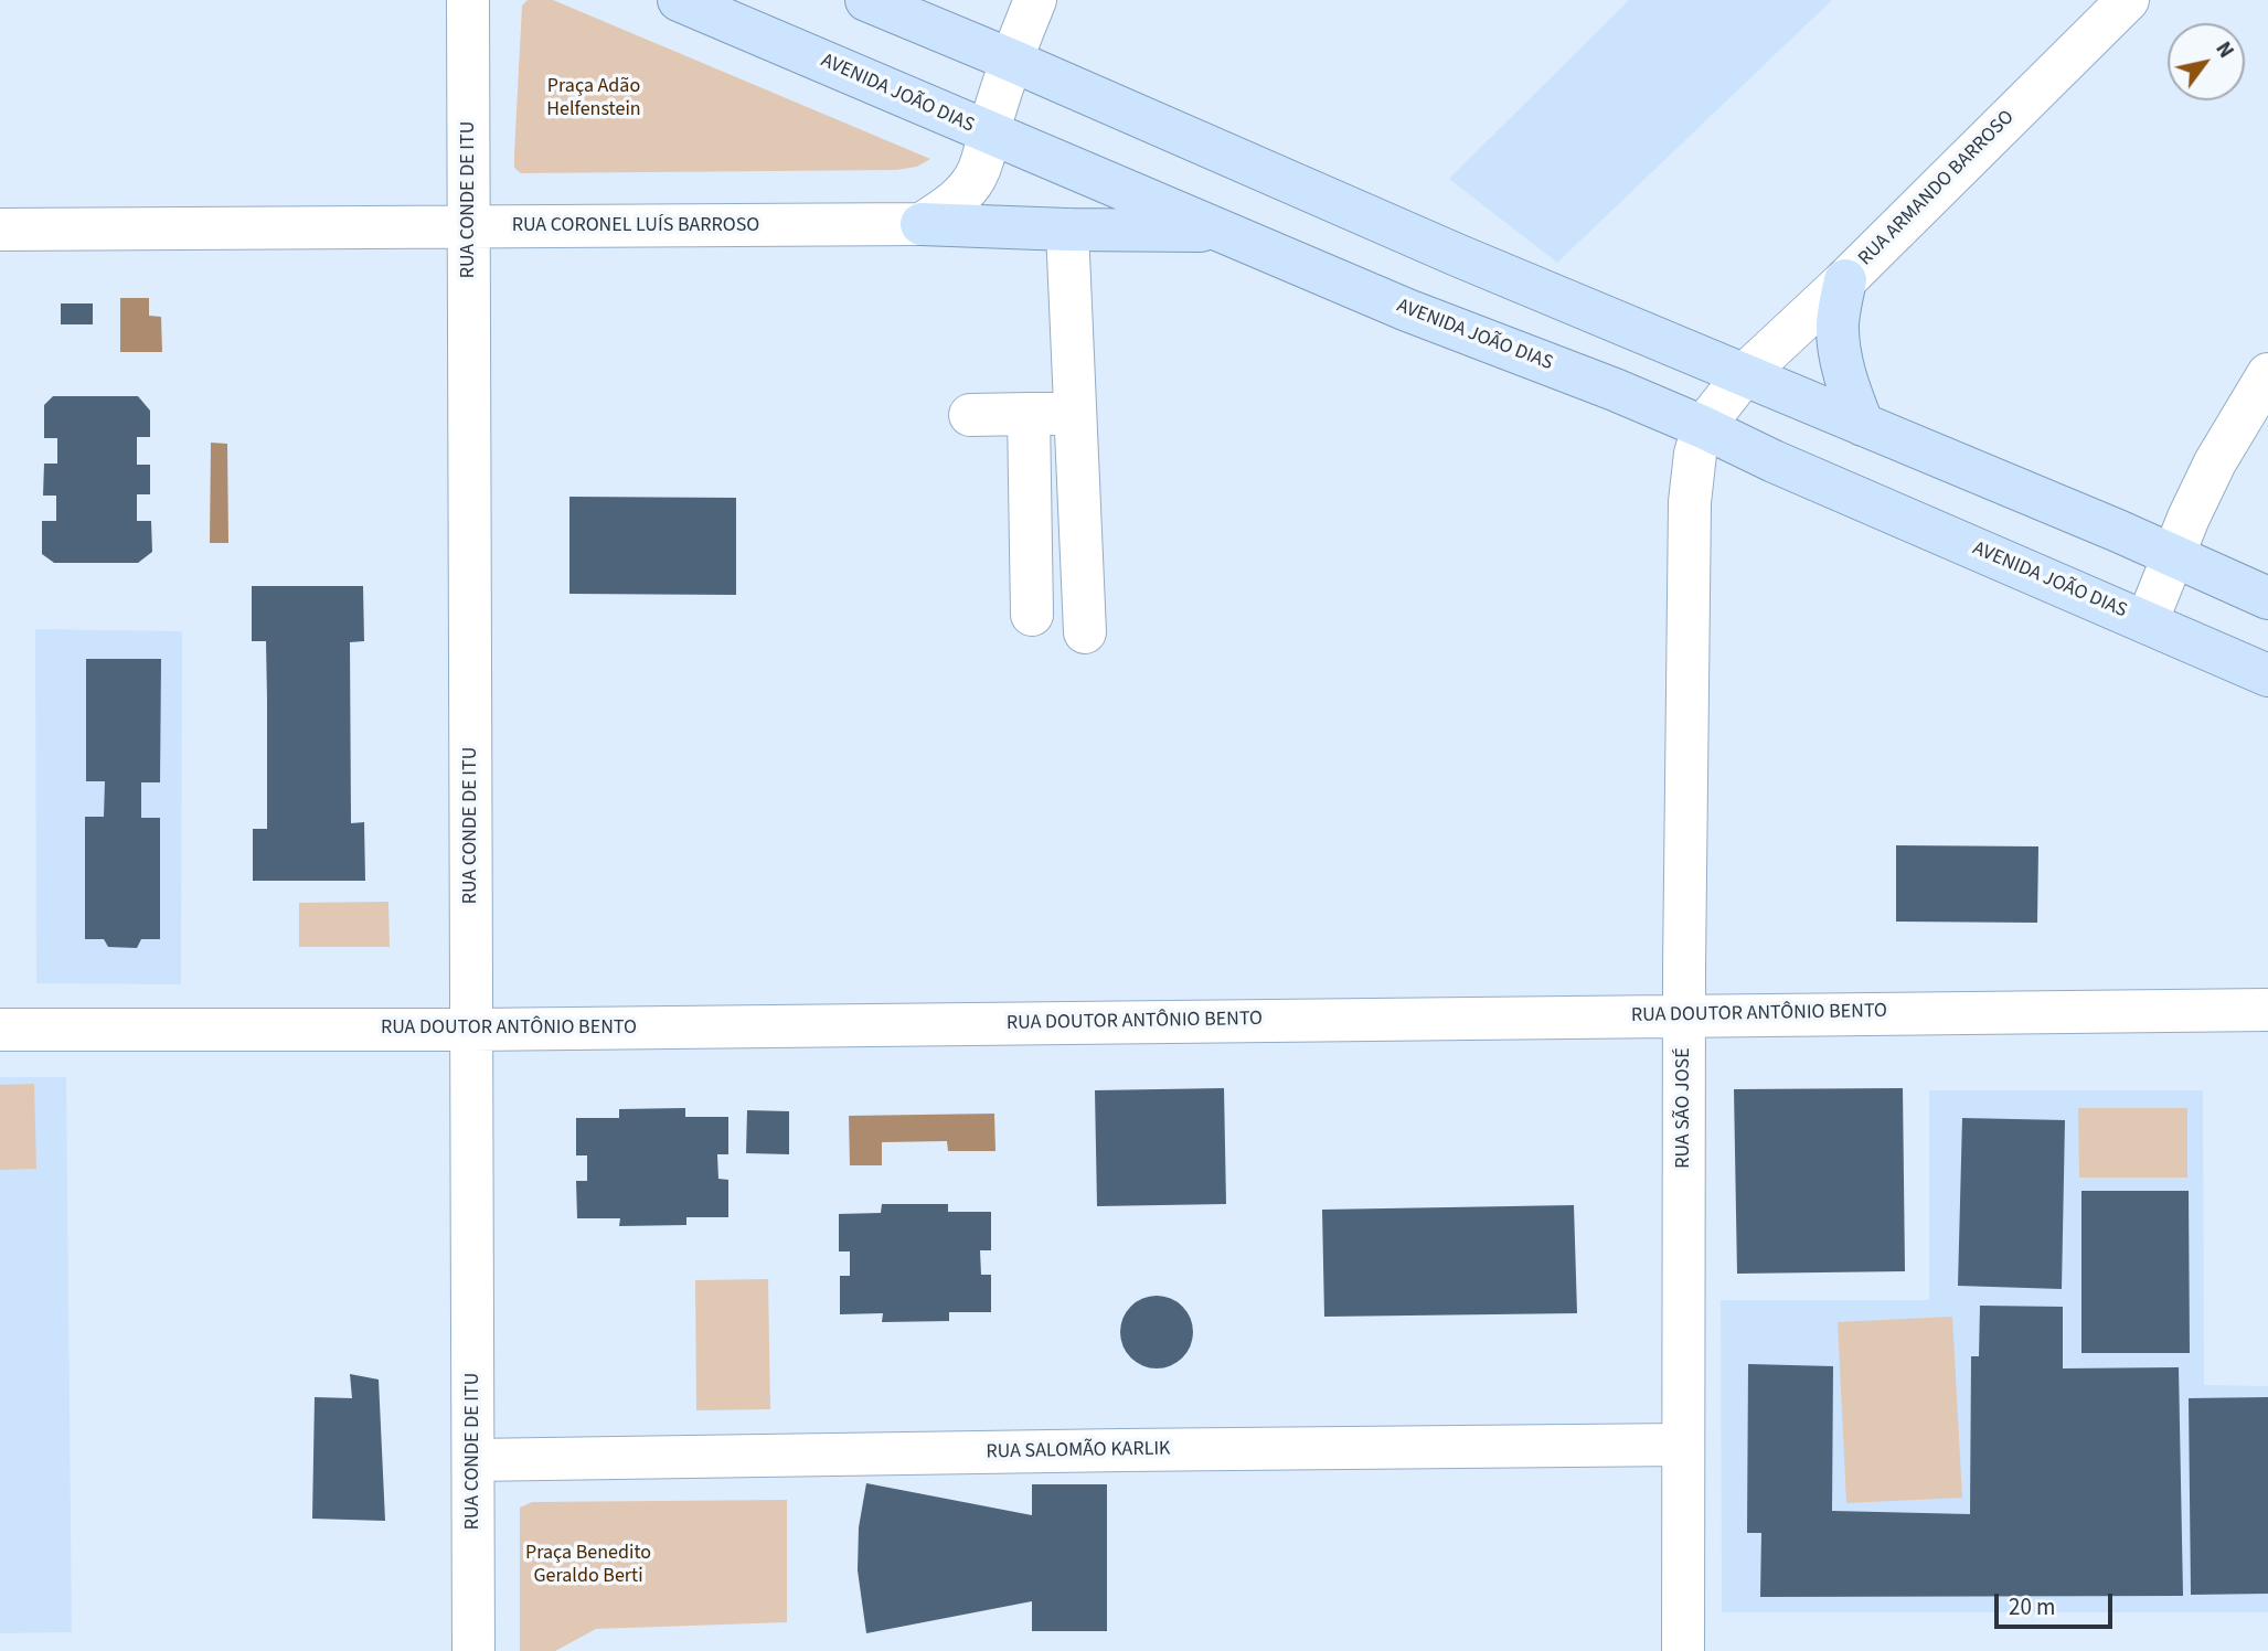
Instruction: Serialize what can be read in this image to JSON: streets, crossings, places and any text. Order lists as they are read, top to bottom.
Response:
{
  "streets": {
    "main road": ["AVENIDA JOÃO DIAS"],
    "street": [
      "RUA ARMANDO BARROSO",
      "RUA CONDE DE ITU",
      "RUA CORONEL LUÍS BARROSO",
      "RUA DOUTOR ANTÔNIO BENTO",
      "RUA SÃO JOSÉ",
      "RUA SALOMÃO KARLIK"
    ]
  },
  "crossings": [
    ["AVENIDA JOÃO DIAS", "RUA ARMANDO BARROSO"],
    ["AVENIDA JOÃO DIAS", "RUA SÃO JOSÉ"],
    ["RUA ARMANDO BARROSO", "RUA SÃO JOSÉ"],
    ["RUA CONDE DE ITU", "RUA CORONEL LUÍS BARROSO"],
    ["RUA CONDE DE ITU", "RUA DOUTOR ANTÔNIO BENTO"],
    ["RUA CONDE DE ITU", "RUA SALOMÃO KARLIK"],
    ["RUA DOUTOR ANTÔNIO BENTO", "RUA SÃO JOSÉ"],
    ["RUA SÃO JOSÉ", "RUA SALOMÃO KARLIK"]
  ],
  "parks": ["Praça Adão Helfenstein", "Praça Benedito Geraldo Berti"],
  "scale_bar": "20 m",
  "north": "top right"
}
